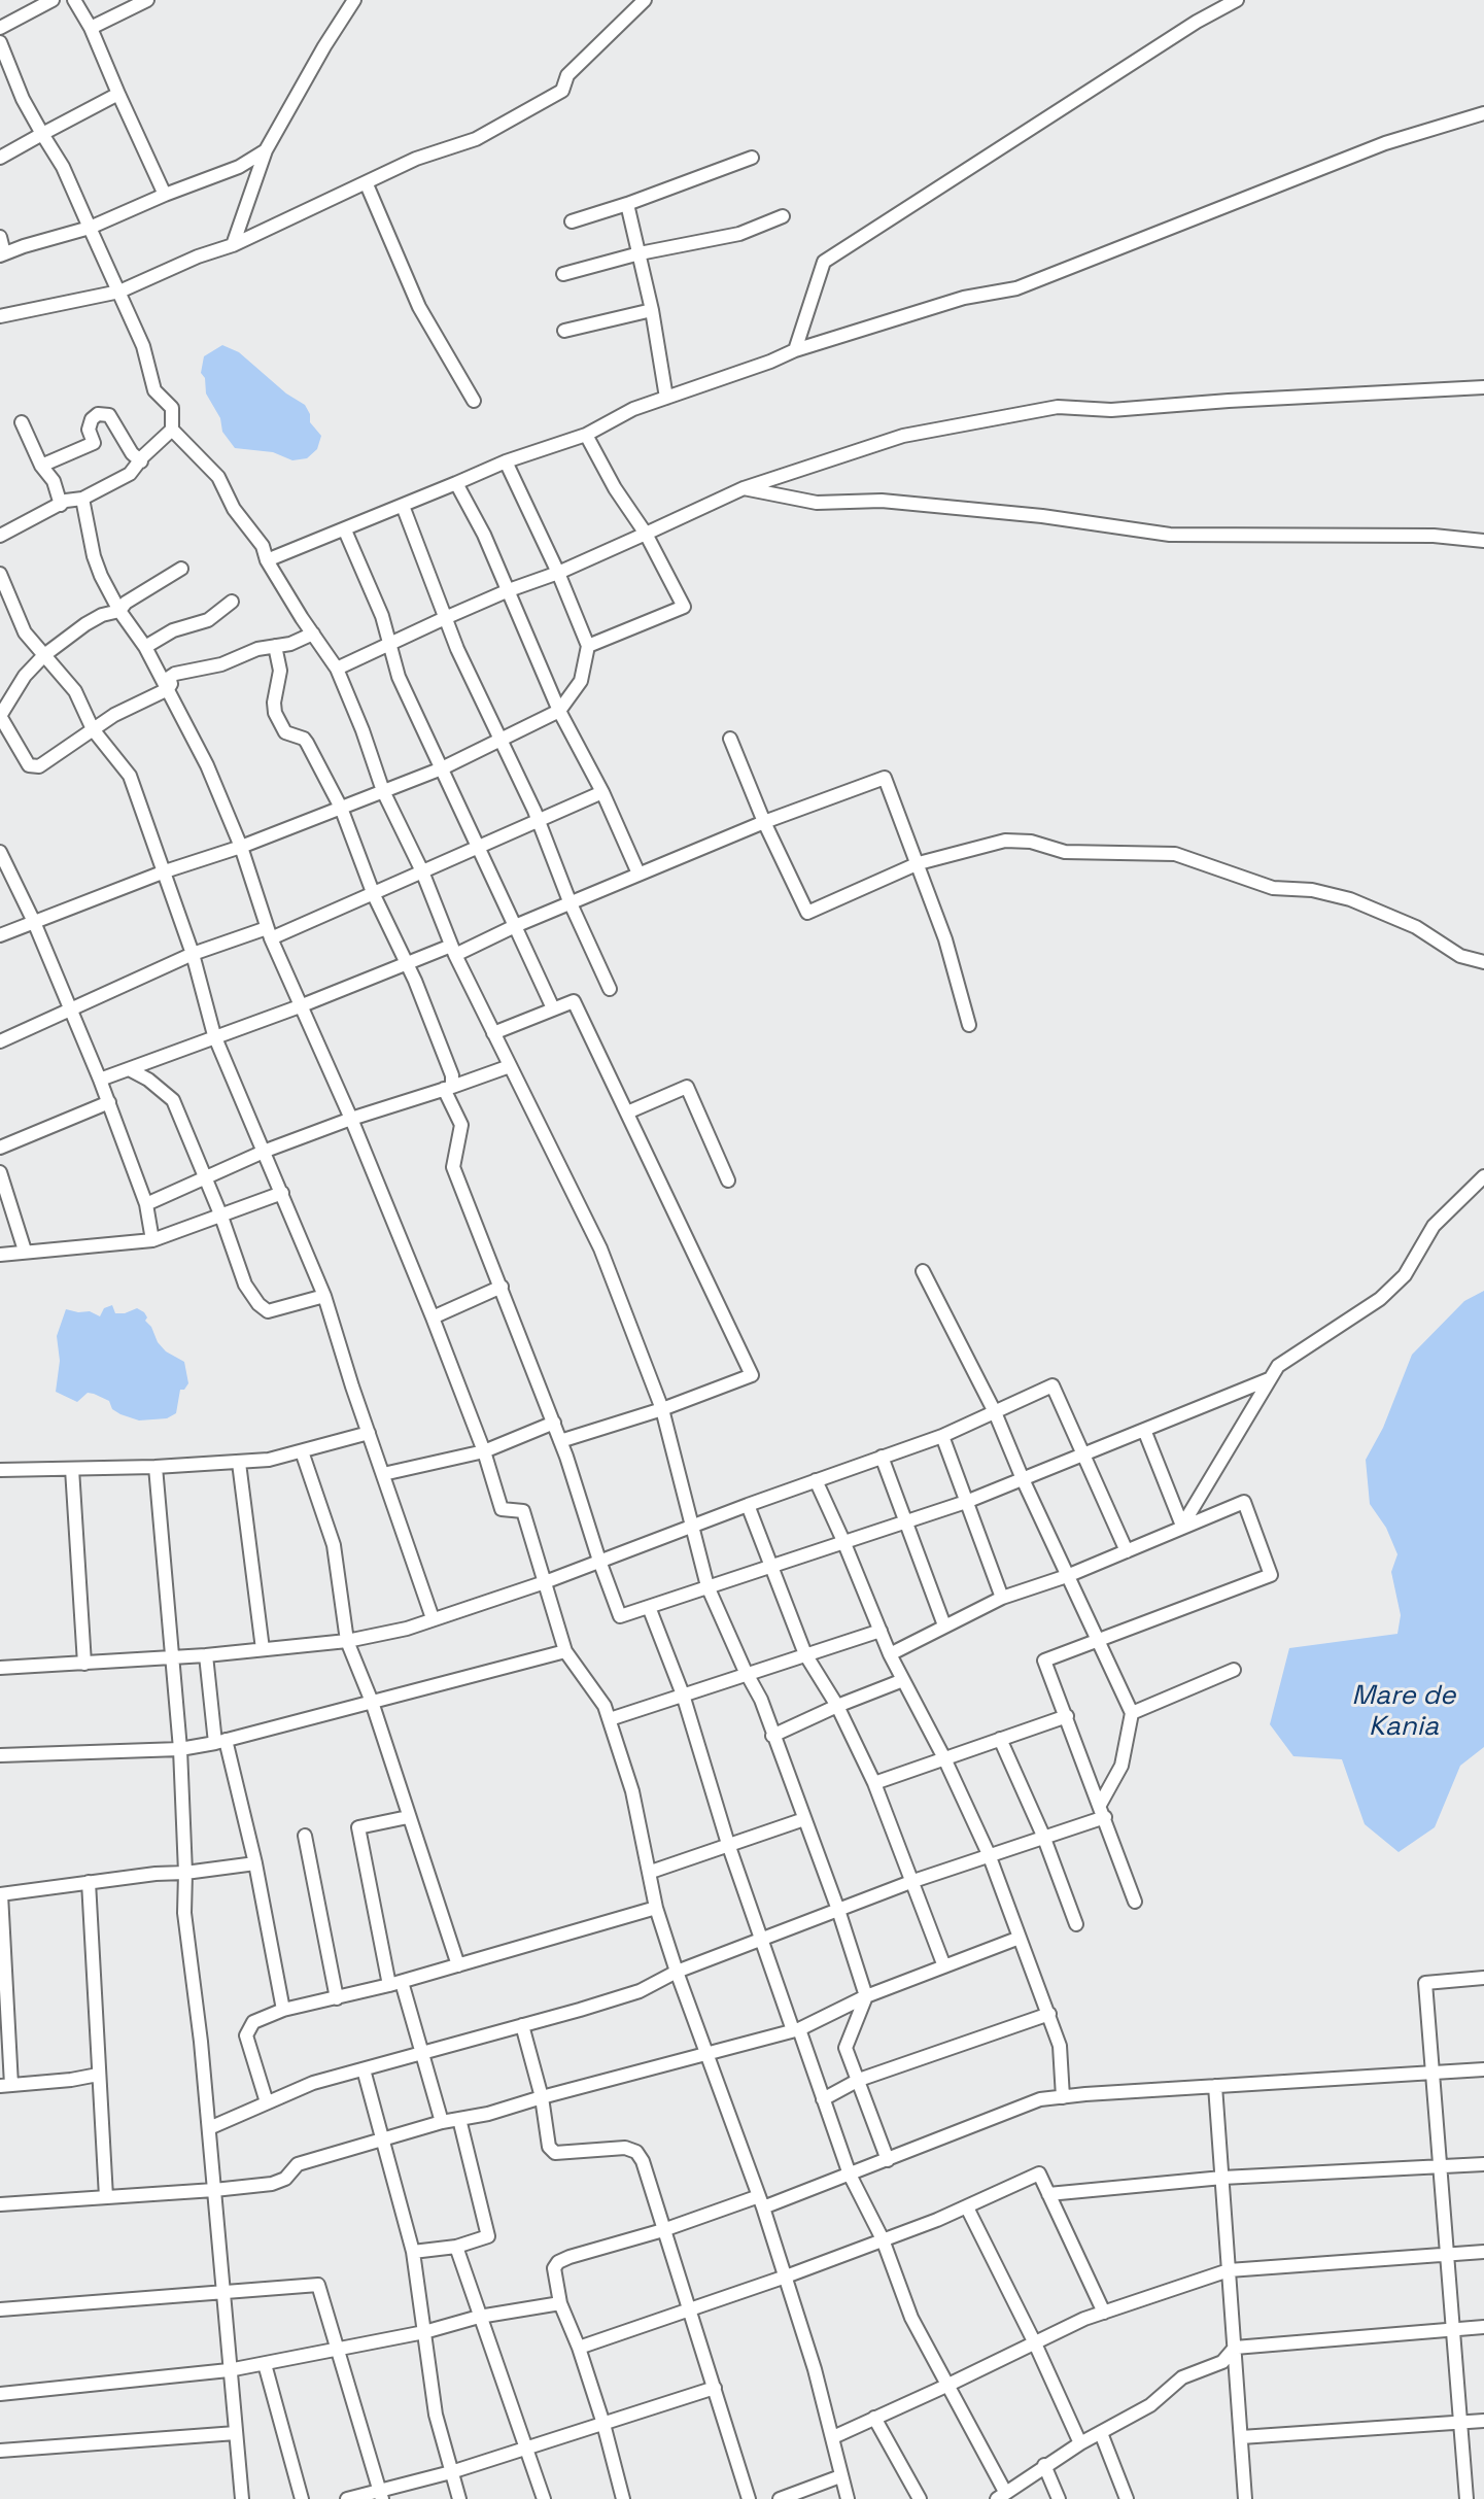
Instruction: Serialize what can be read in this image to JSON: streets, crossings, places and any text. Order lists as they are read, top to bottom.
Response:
{
  "water": ["Mare de Kania"]
}
